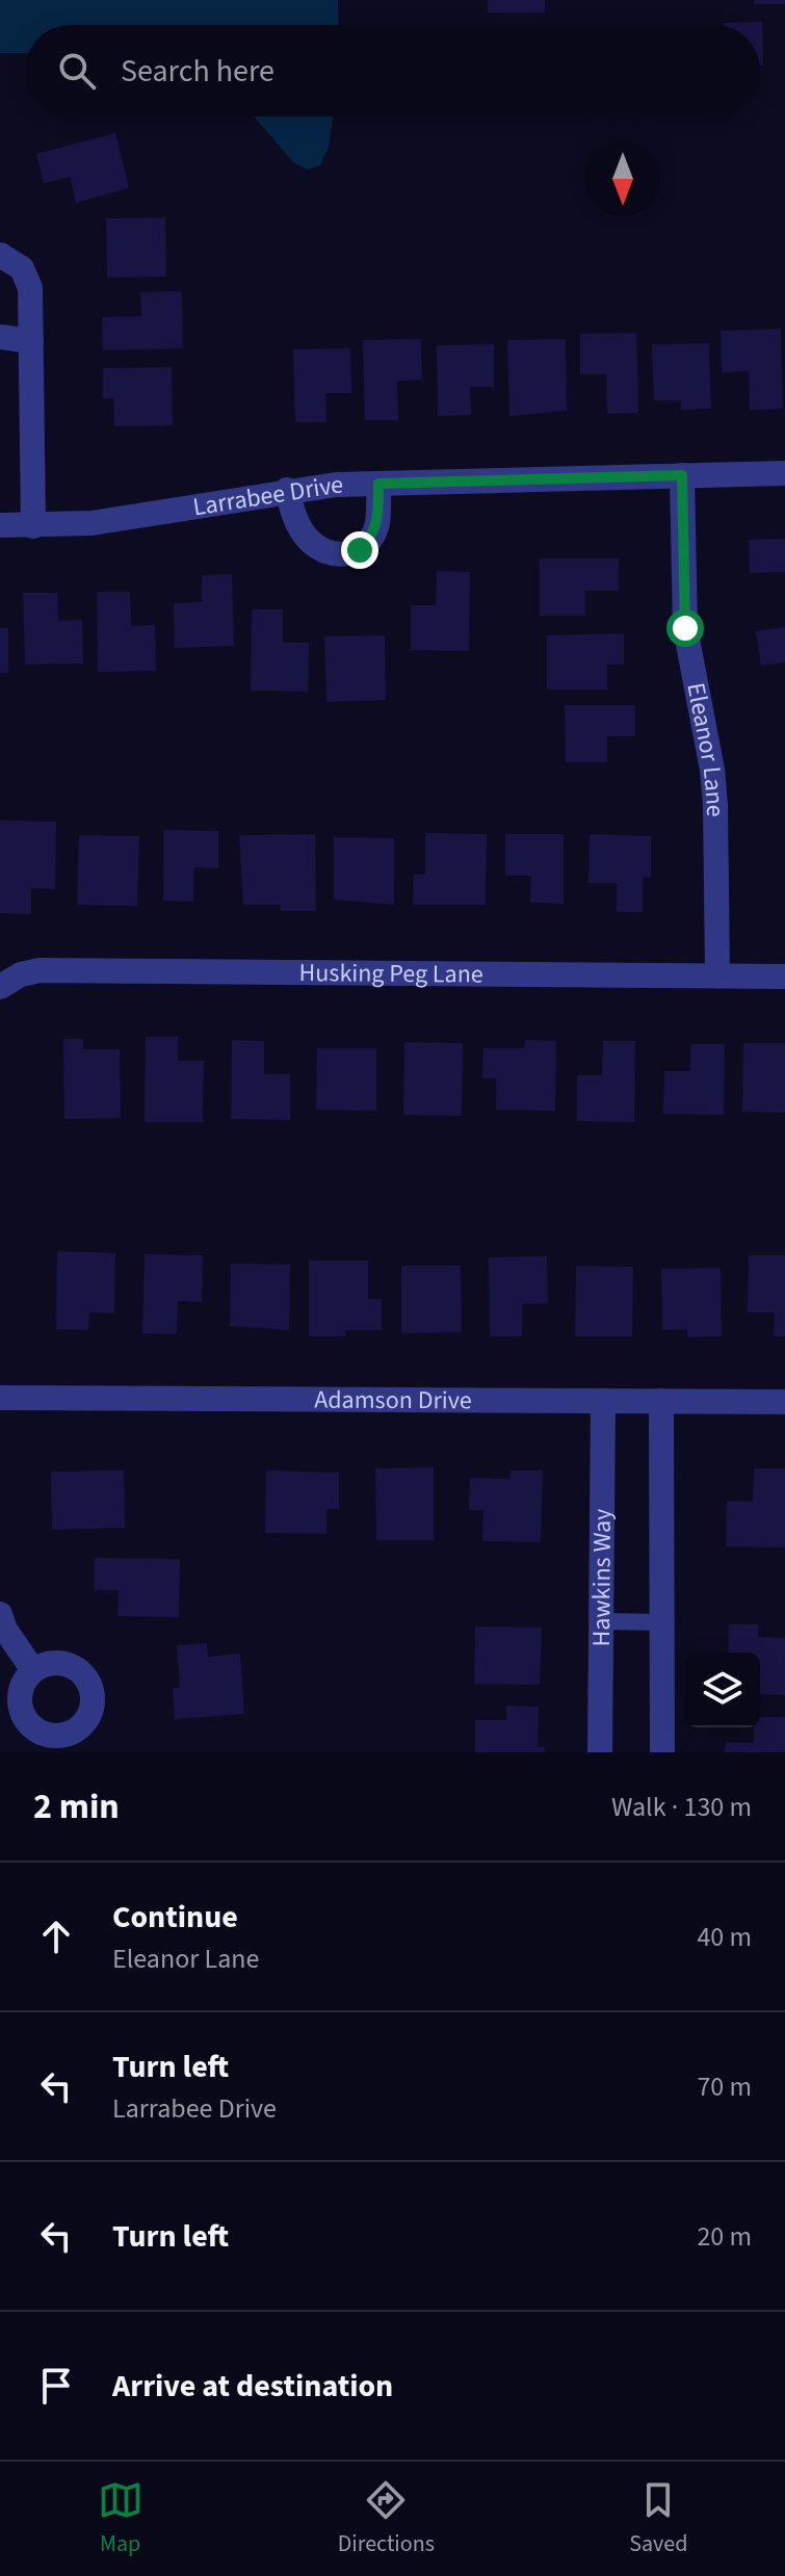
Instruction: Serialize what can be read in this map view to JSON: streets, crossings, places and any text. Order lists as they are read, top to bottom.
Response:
{
  "streets": {
    "street": [
      "Larrabee Drive",
      "Eleanor Lane",
      "Husking Peg Lane",
      "Adamson Drive",
      "Hawkins Way"
    ]
  },
  "crossings": [
    ["Larrabee Drive", "Eleanor Lane"],
    ["Eleanor Lane", "Husking Peg Lane"],
    ["Adamson Drive", "Hawkins Way"]
  ],
  "north": "bottom",
  "page": {
    "search": "Search here",
    "heading": ["2 min", "Walk · 130 m"],
    "list": [
      ["Continue", "Eleanor Lane", "40 m"],
      ["Turn left", "Larrabee Drive", "70 m"],
      ["Turn left", "20 m"],
      "Arrive at destination"
    ],
    "nav": ["Map", "Directions", "Saved"]
  }
}
